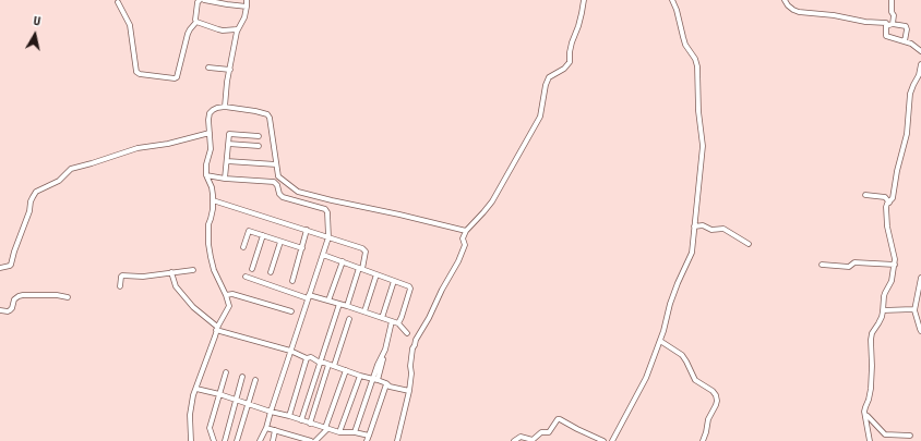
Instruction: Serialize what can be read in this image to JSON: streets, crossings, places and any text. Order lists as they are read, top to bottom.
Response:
{
  "north": "top"
}
